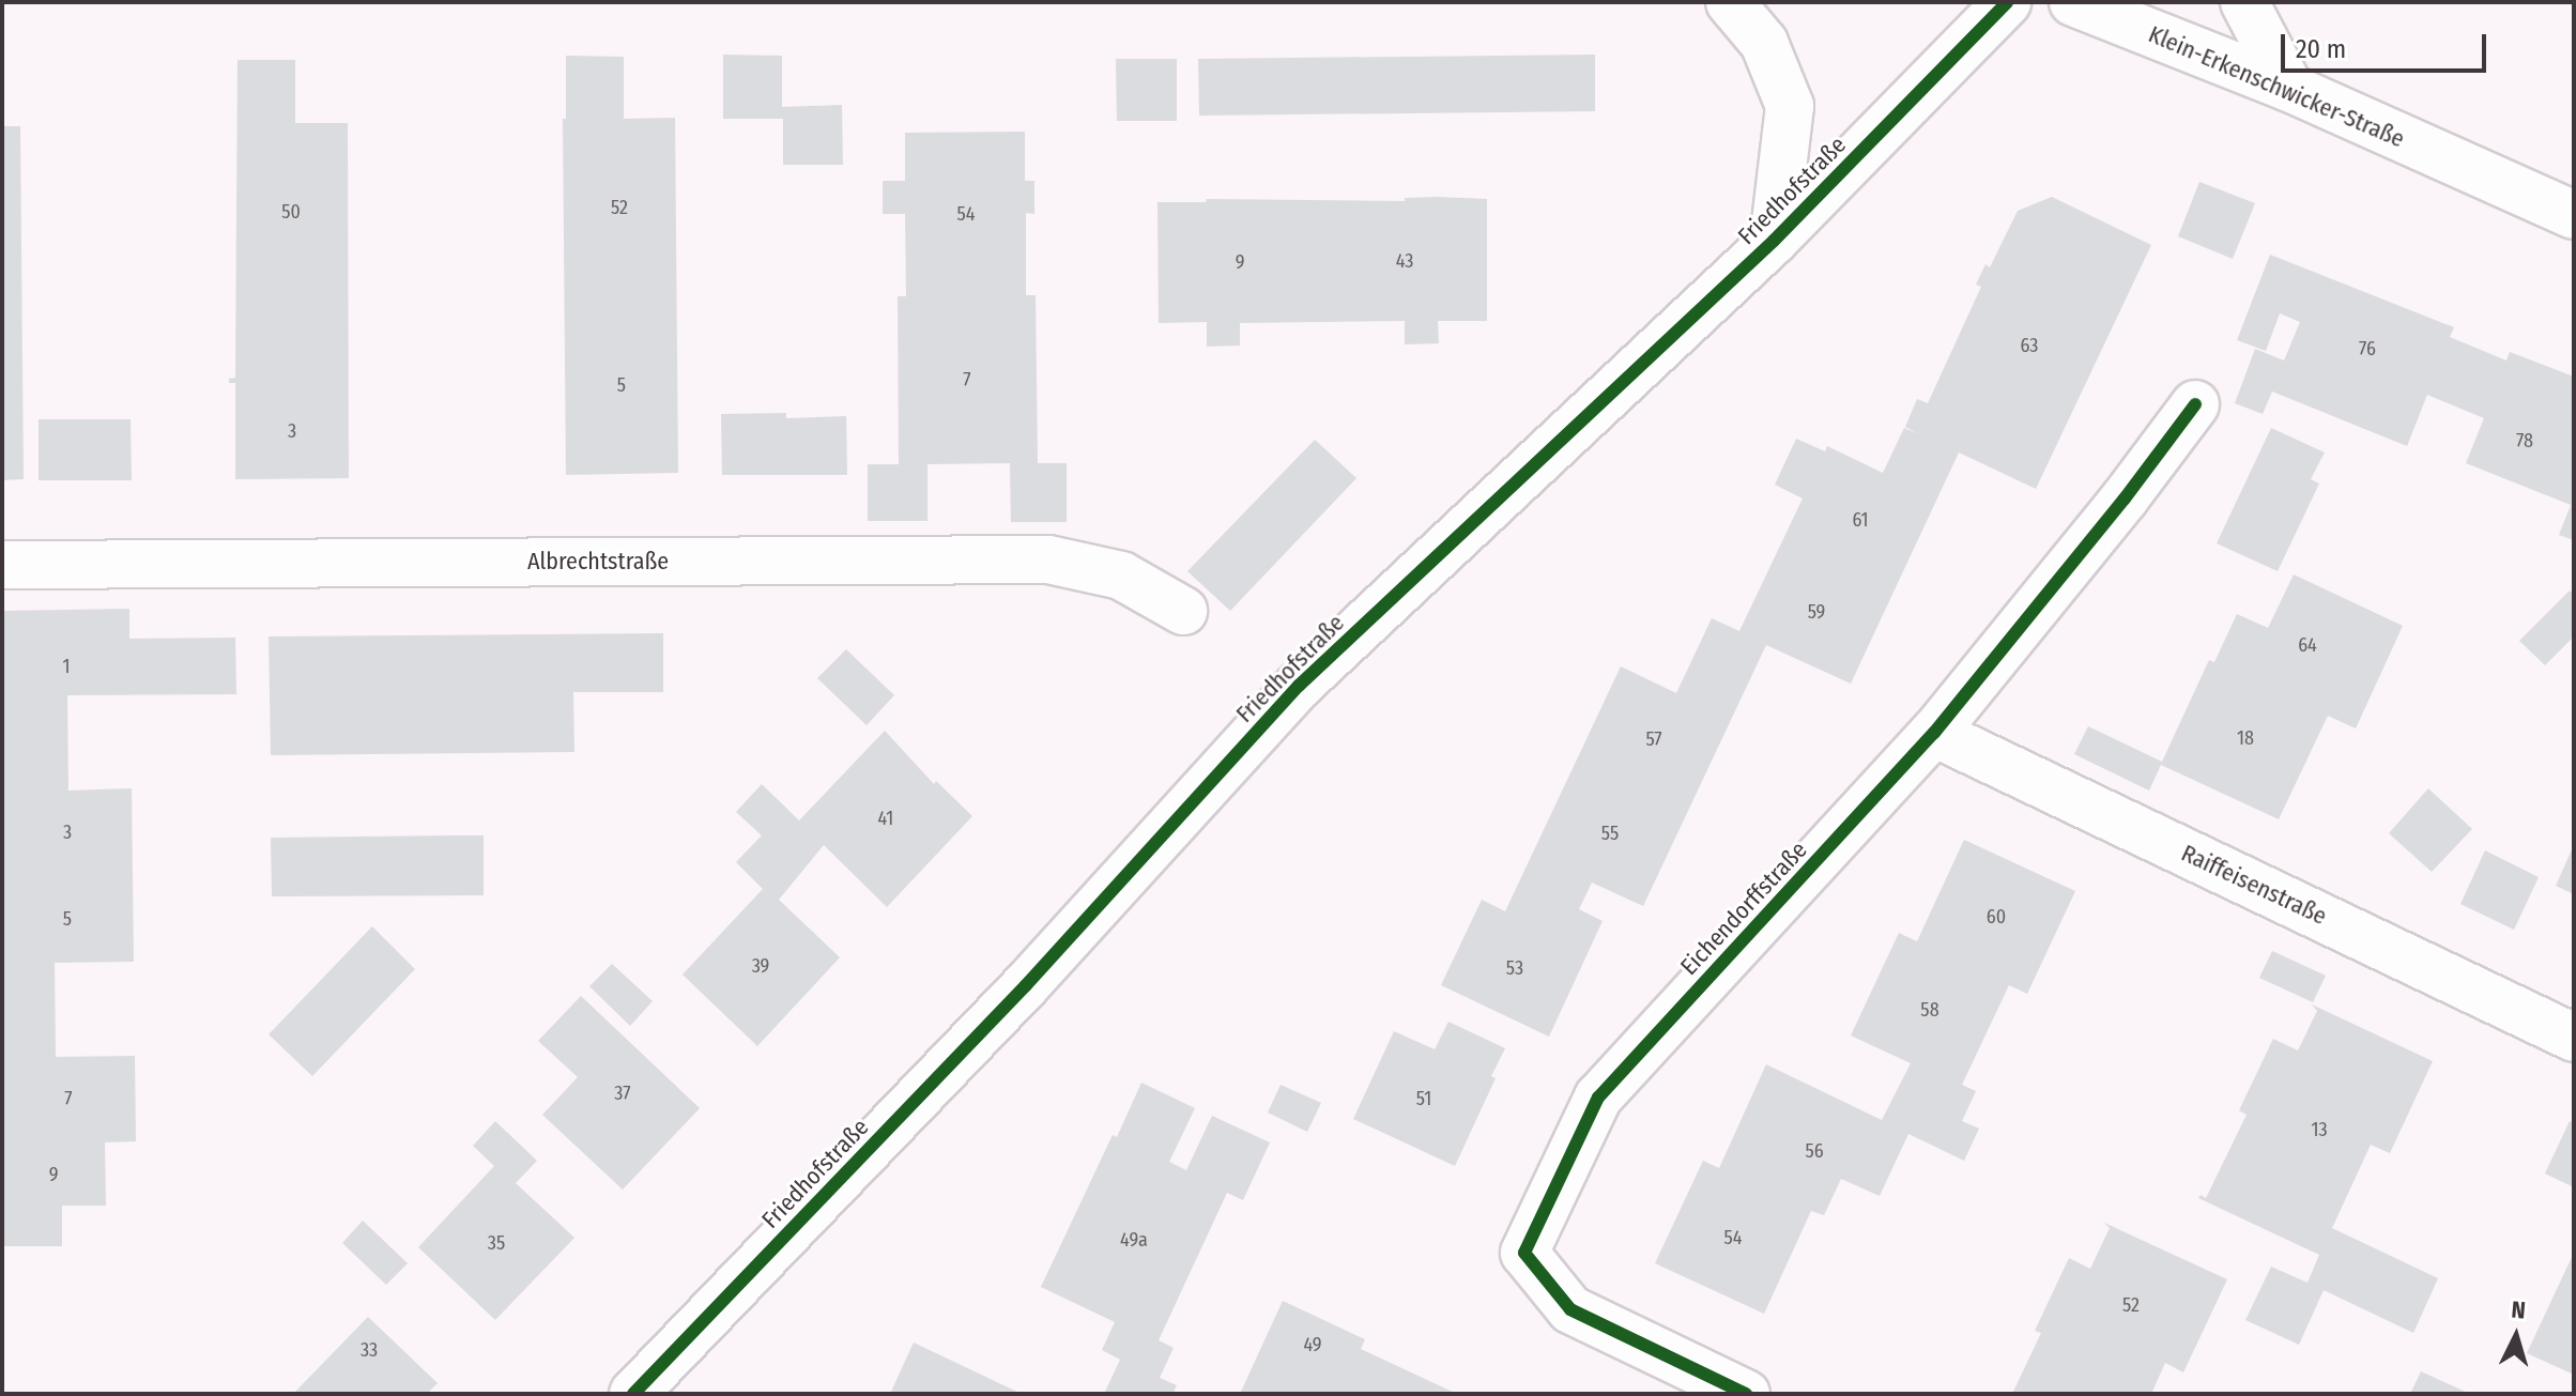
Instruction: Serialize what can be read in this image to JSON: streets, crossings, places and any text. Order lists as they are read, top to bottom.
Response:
{
  "streets": {
    "street": [
      "Klein-Erkenschwicker-Straße",
      "Friedhofstraße",
      "Albrechtstraße",
      "Raiffeisenstraße",
      "Eichendorffstraße"
    ]
  },
  "crossings": [
    ["Raiffeisenstraße", "Eichendorffstraße"]
  ],
  "house_numbers": [
    "52",
    "50",
    "54",
    "43",
    "9",
    "63",
    "76",
    "7",
    "5",
    "3",
    "78",
    "61",
    "59",
    "64",
    "1",
    "18",
    "57",
    "41",
    "3",
    "55",
    "60",
    "5",
    "39",
    "53",
    "58",
    "37",
    "7",
    "51",
    "13",
    "56",
    "9",
    "54",
    "49a",
    "35",
    "52",
    "49",
    "33"
  ],
  "scale_bar": "20 m",
  "north": "top"
}
